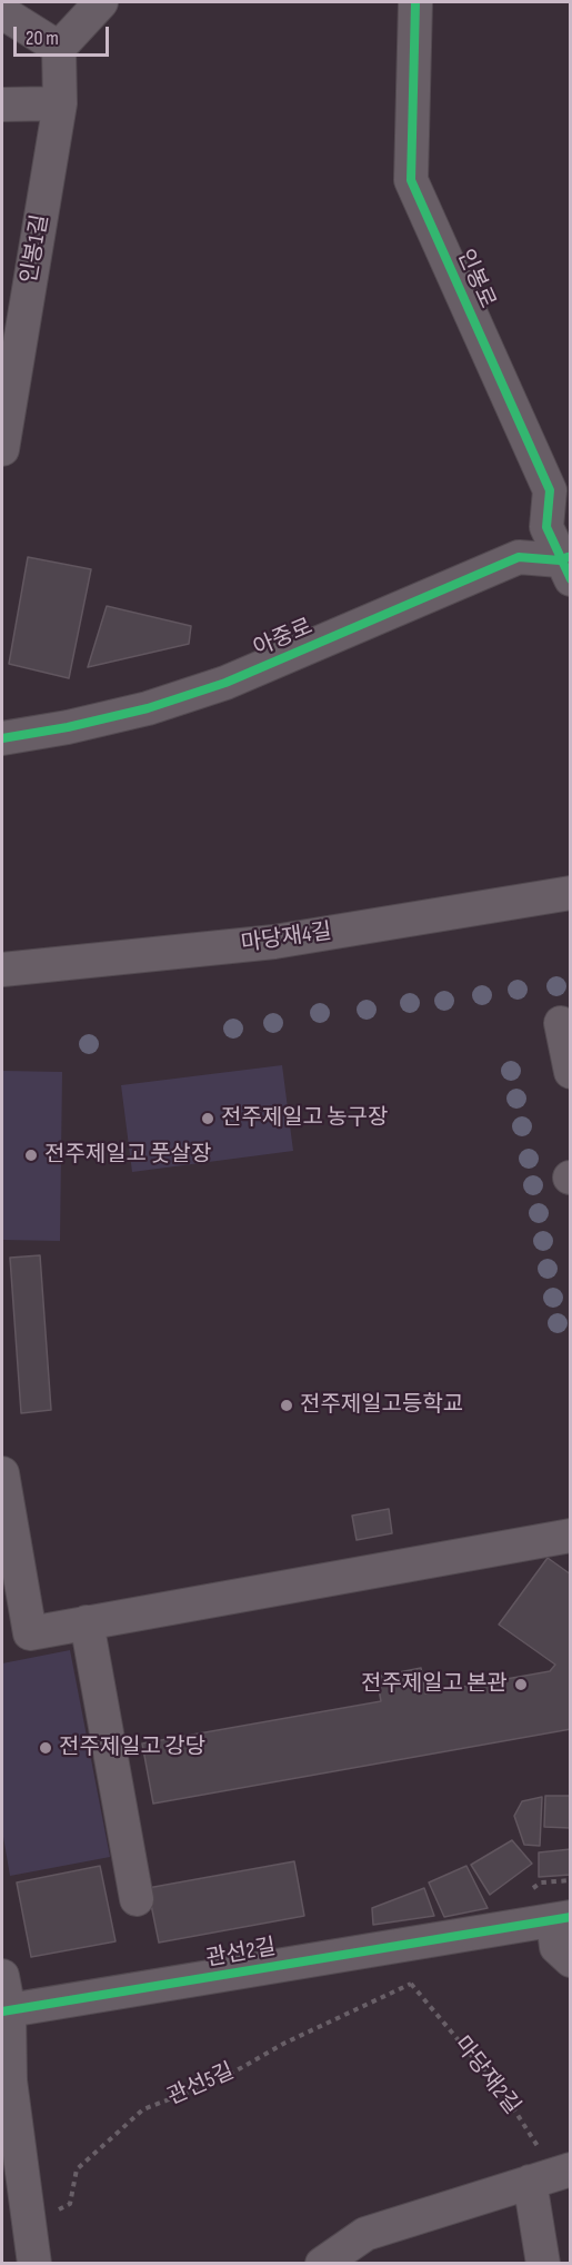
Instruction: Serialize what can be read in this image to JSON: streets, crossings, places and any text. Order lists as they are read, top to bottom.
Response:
{
  "streets": {
    "street": [
      "인봉1길",
      "인봉로",
      "아중로",
      "마당재4길",
      "관선2길"
    ],
    "path": ["마당재2길", "관선5길"]
  },
  "crossings": [
    ["인봉로", "아중로"],
    ["마당재2길", "관선5길"]
  ],
  "places": [
    "전주제일고 농구장",
    "전주제일고 풋살장",
    "전주제일고등학교",
    "전주제일고 본관",
    "전주제일고 강당"
  ],
  "scale_bar": "20 m"
}
